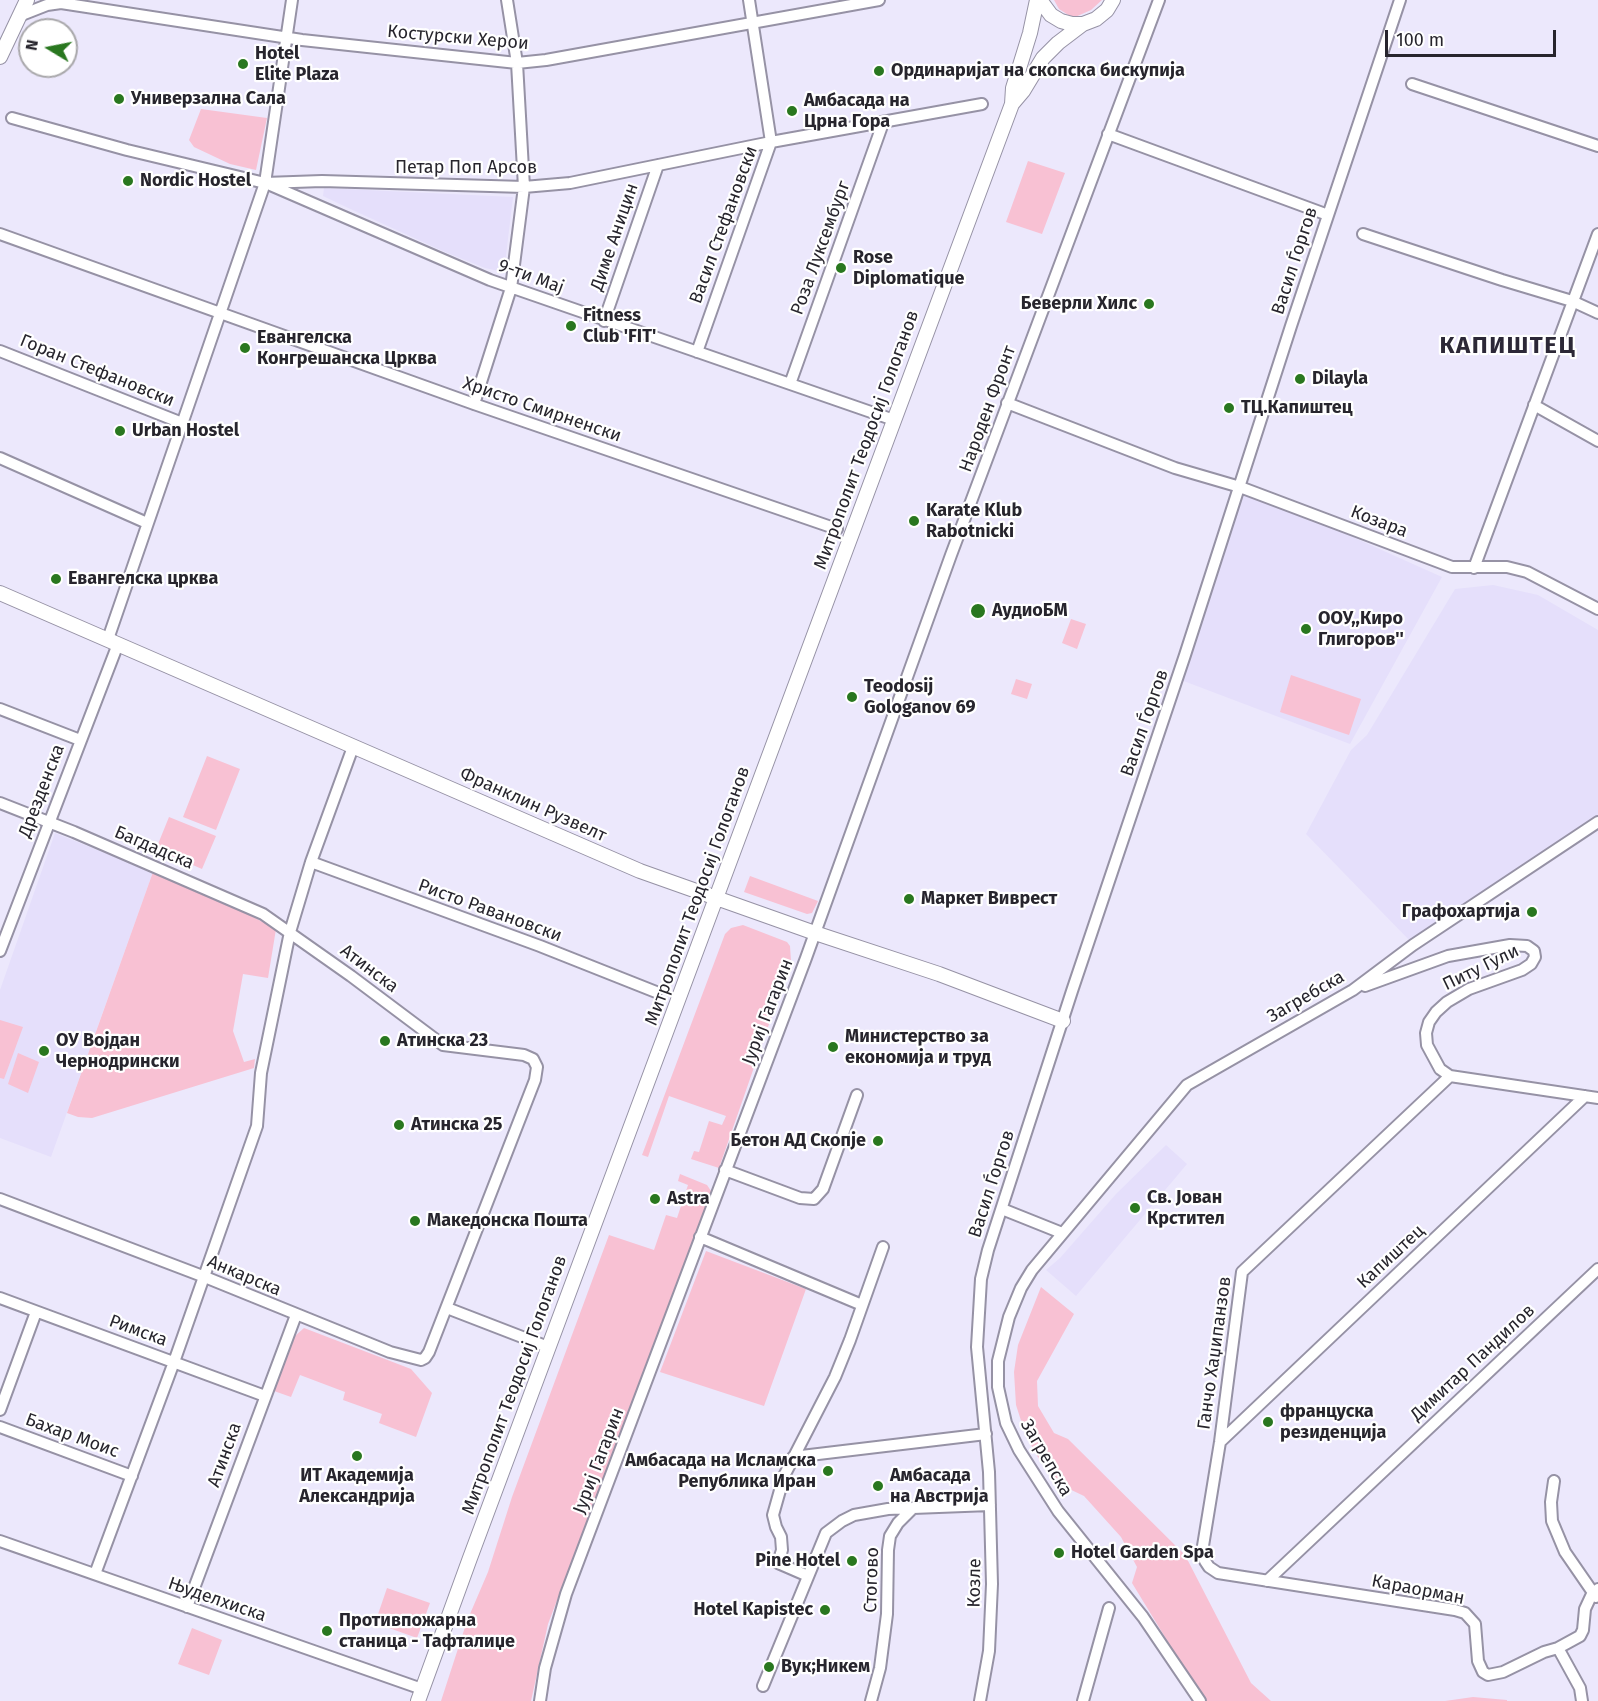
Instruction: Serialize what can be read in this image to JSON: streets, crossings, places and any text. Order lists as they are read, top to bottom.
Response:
{
  "streets": {
    "street": [
      "Костурски Херои",
      "Петар Поп Арсов",
      "Васил Стефановски",
      "Диме Аницин",
      "Роза Луксембург",
      "Васил Ѓоргов",
      "9-ти Мај",
      "Горан Стефановски",
      "Народен Фронт",
      "Христо Смирненски",
      "Митрополит Теодосиј Гологанов",
      "Козара",
      "Дрезденска",
      "Франклин Рузвелт",
      "Багдадска",
      "Ристо Равановски",
      "Питу Гули",
      "Атинска",
      "Загребска",
      "Јуриј Гагарин",
      "Капиштец",
      "Анкарска",
      "Римска",
      "Ганчо Хаџипанзов",
      "Димитар Пандилов",
      "Бахар Моис",
      "Загрепска",
      "Стогово",
      "Козле",
      "Караорман",
      "Њуделхиска"
    ]
  },
  "crossings": [
    ["Костурски Херои", "Васил Стефановски"],
    ["Костурски Херои", "Дрезденска"],
    ["Петар Поп Арсов", "Васил Стефановски"],
    ["Петар Поп Арсов", "Диме Аницин"],
    ["Петар Поп Арсов", "Роза Луксембург"],
    ["Петар Поп Арсов", "9-ти Мај"],
    ["Петар Поп Арсов", "Дрезденска"],
    ["Васил Стефановски", "9-ти Мај"],
    ["Диме Аницин", "9-ти Мај"],
    ["Роза Луксембург", "9-ти Мај"],
    ["Васил Ѓоргов", "Козара"],
    ["Васил Ѓоргов", "Франклин Рузвелт"],
    ["Васил Ѓоргов", "Козле"],
    ["9-ти Мај", "Митрополит Теодосиј Гологанов"],
    ["9-ти Мај", "Дрезденска"],
    ["Горан Стефановски", "Дрезденска"],
    ["Народен Фронт", "Козара"],
    ["Народен Фронт", "Франклин Рузвелт"],
    ["Народен Фронт", "Јуриј Гагарин"],
    ["Христо Смирненски", "Дрезденска"],
    ["Митрополит Теодосиј Гологанов", "Франклин Рузвелт"],
    ["Митрополит Теодосиј Гологанов", "Њуделхиска"],
    ["Дрезденска", "Франклин Рузвелт"],
    ["Дрезденска", "Багдадска"],
    ["Франклин Рузвелт", "Јуриј Гагарин"],
    ["Франклин Рузвелт", "Бахар Моис"],
    ["Багдадска", "Атинска"],
    ["Багдадска", "Бахар Моис"],
    ["Ристо Равановски", "Бахар Моис"],
    ["Питу Гули", "Загребска"],
    ["Питу Гули", "Ганчо Хаџипанзов"],
    ["Атинска", "Анкарска"],
    ["Атинска", "Римска"],
    ["Атинска", "Бахар Моис"],
    ["Атинска", "Њуделхиска"],
    ["Загребска", "Загрепска"],
    ["Капиштец", "Ганчо Хаџипанзов"],
    ["Анкарска", "Бахар Моис"],
    ["Римска", "Бахар Моис"],
    ["Ганчо Хаџипанзов", "Караорман"],
    ["Димитар Пандилов", "Караорман"],
    ["Бахар Моис", "Њуделхиска"]
  ],
  "districts": ["КАПИШТЕЦ"],
  "places": [
    "Hotel Elite Plaza",
    "Ординаријат на скопска бискупија",
    "Универзална Сала",
    "Амбасада на Црна Гора",
    "Nordic Hostel",
    "Rose Diplomatique",
    "Беверли Хилс",
    "Fitness Club 'FIT'",
    "Евангелска Конгрешанска Црква",
    "Dilayla",
    "ТЦ.Капиштец",
    "Urban Hostel",
    "Karate Klub Rabotnicki",
    "Евангелска црква",
    "АудиоБМ",
    "ООУ,,Киро Глигоров''",
    "Teodosij Gologanov 69",
    "Маркет Виврест",
    "Графохартија",
    "Атинска 23",
    "Министерство за економија и труд",
    "ОУ Војдан Чернодрински",
    "Атинска 25",
    "Бетон АД Скопје",
    "Astra",
    "Св. Јован Крстител",
    "Македонска Пошта",
    "француска резиденција",
    "ИТ Академија Александрија",
    "Амбасада на Исламска Република Иран",
    "Амбасада на Австрија",
    "Hotel Garden Spa",
    "Pine Hotel",
    "Hotel Kapistec",
    "Противпожарна станица - Тафталиџе",
    "Вук;Никем"
  ],
  "scale_bar": "100 m",
  "north": "left"
}
